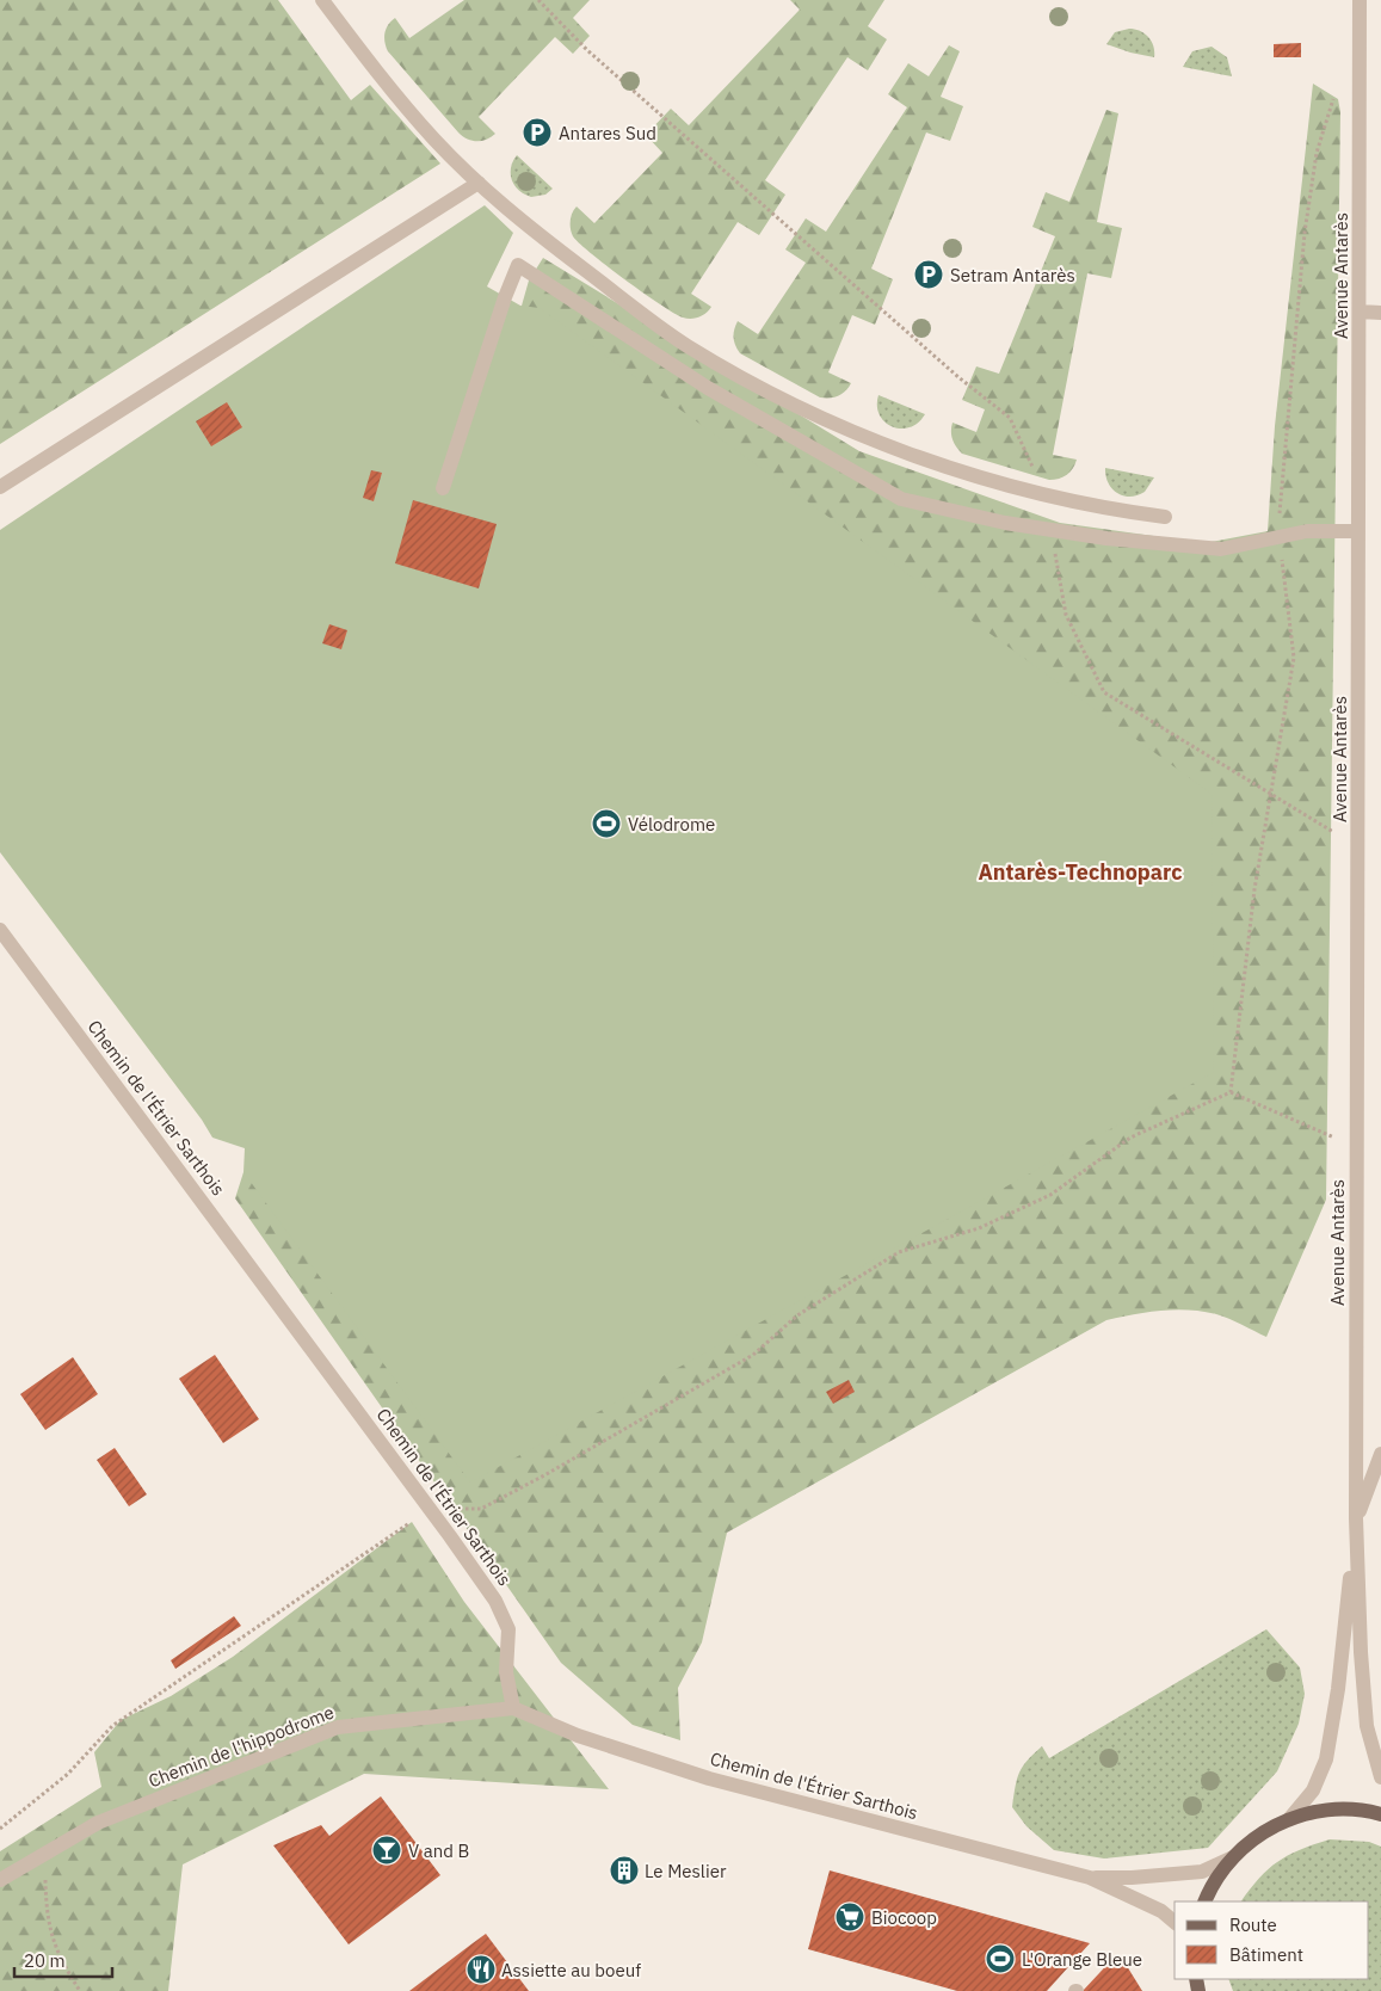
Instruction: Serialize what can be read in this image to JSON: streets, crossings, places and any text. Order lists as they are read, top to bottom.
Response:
{
  "streets": {
    "street": ["Avenue Antarès", "Chemin de l'Étrier Sarthois", "Chemin de l'hippodrome"]
  },
  "crossings": [
    ["Chemin de l'Étrier Sarthois", "Chemin de l'hippodrome"]
  ],
  "districts": ["Antarès-Technoparc"],
  "places": {
    "parking": ["Antares Sud", "Setram Antarès"],
    "sports": ["Vélodrome", "L'Orange Bleue"],
    "bar": ["V and B"],
    "building": ["Le Meslier"],
    "supermarket": ["Biocoop"],
    "restaurant": ["Assiette au boeuf"]
  },
  "legend": ["Route", "Bâtiment"],
  "scale_bar": "20 m"
}
